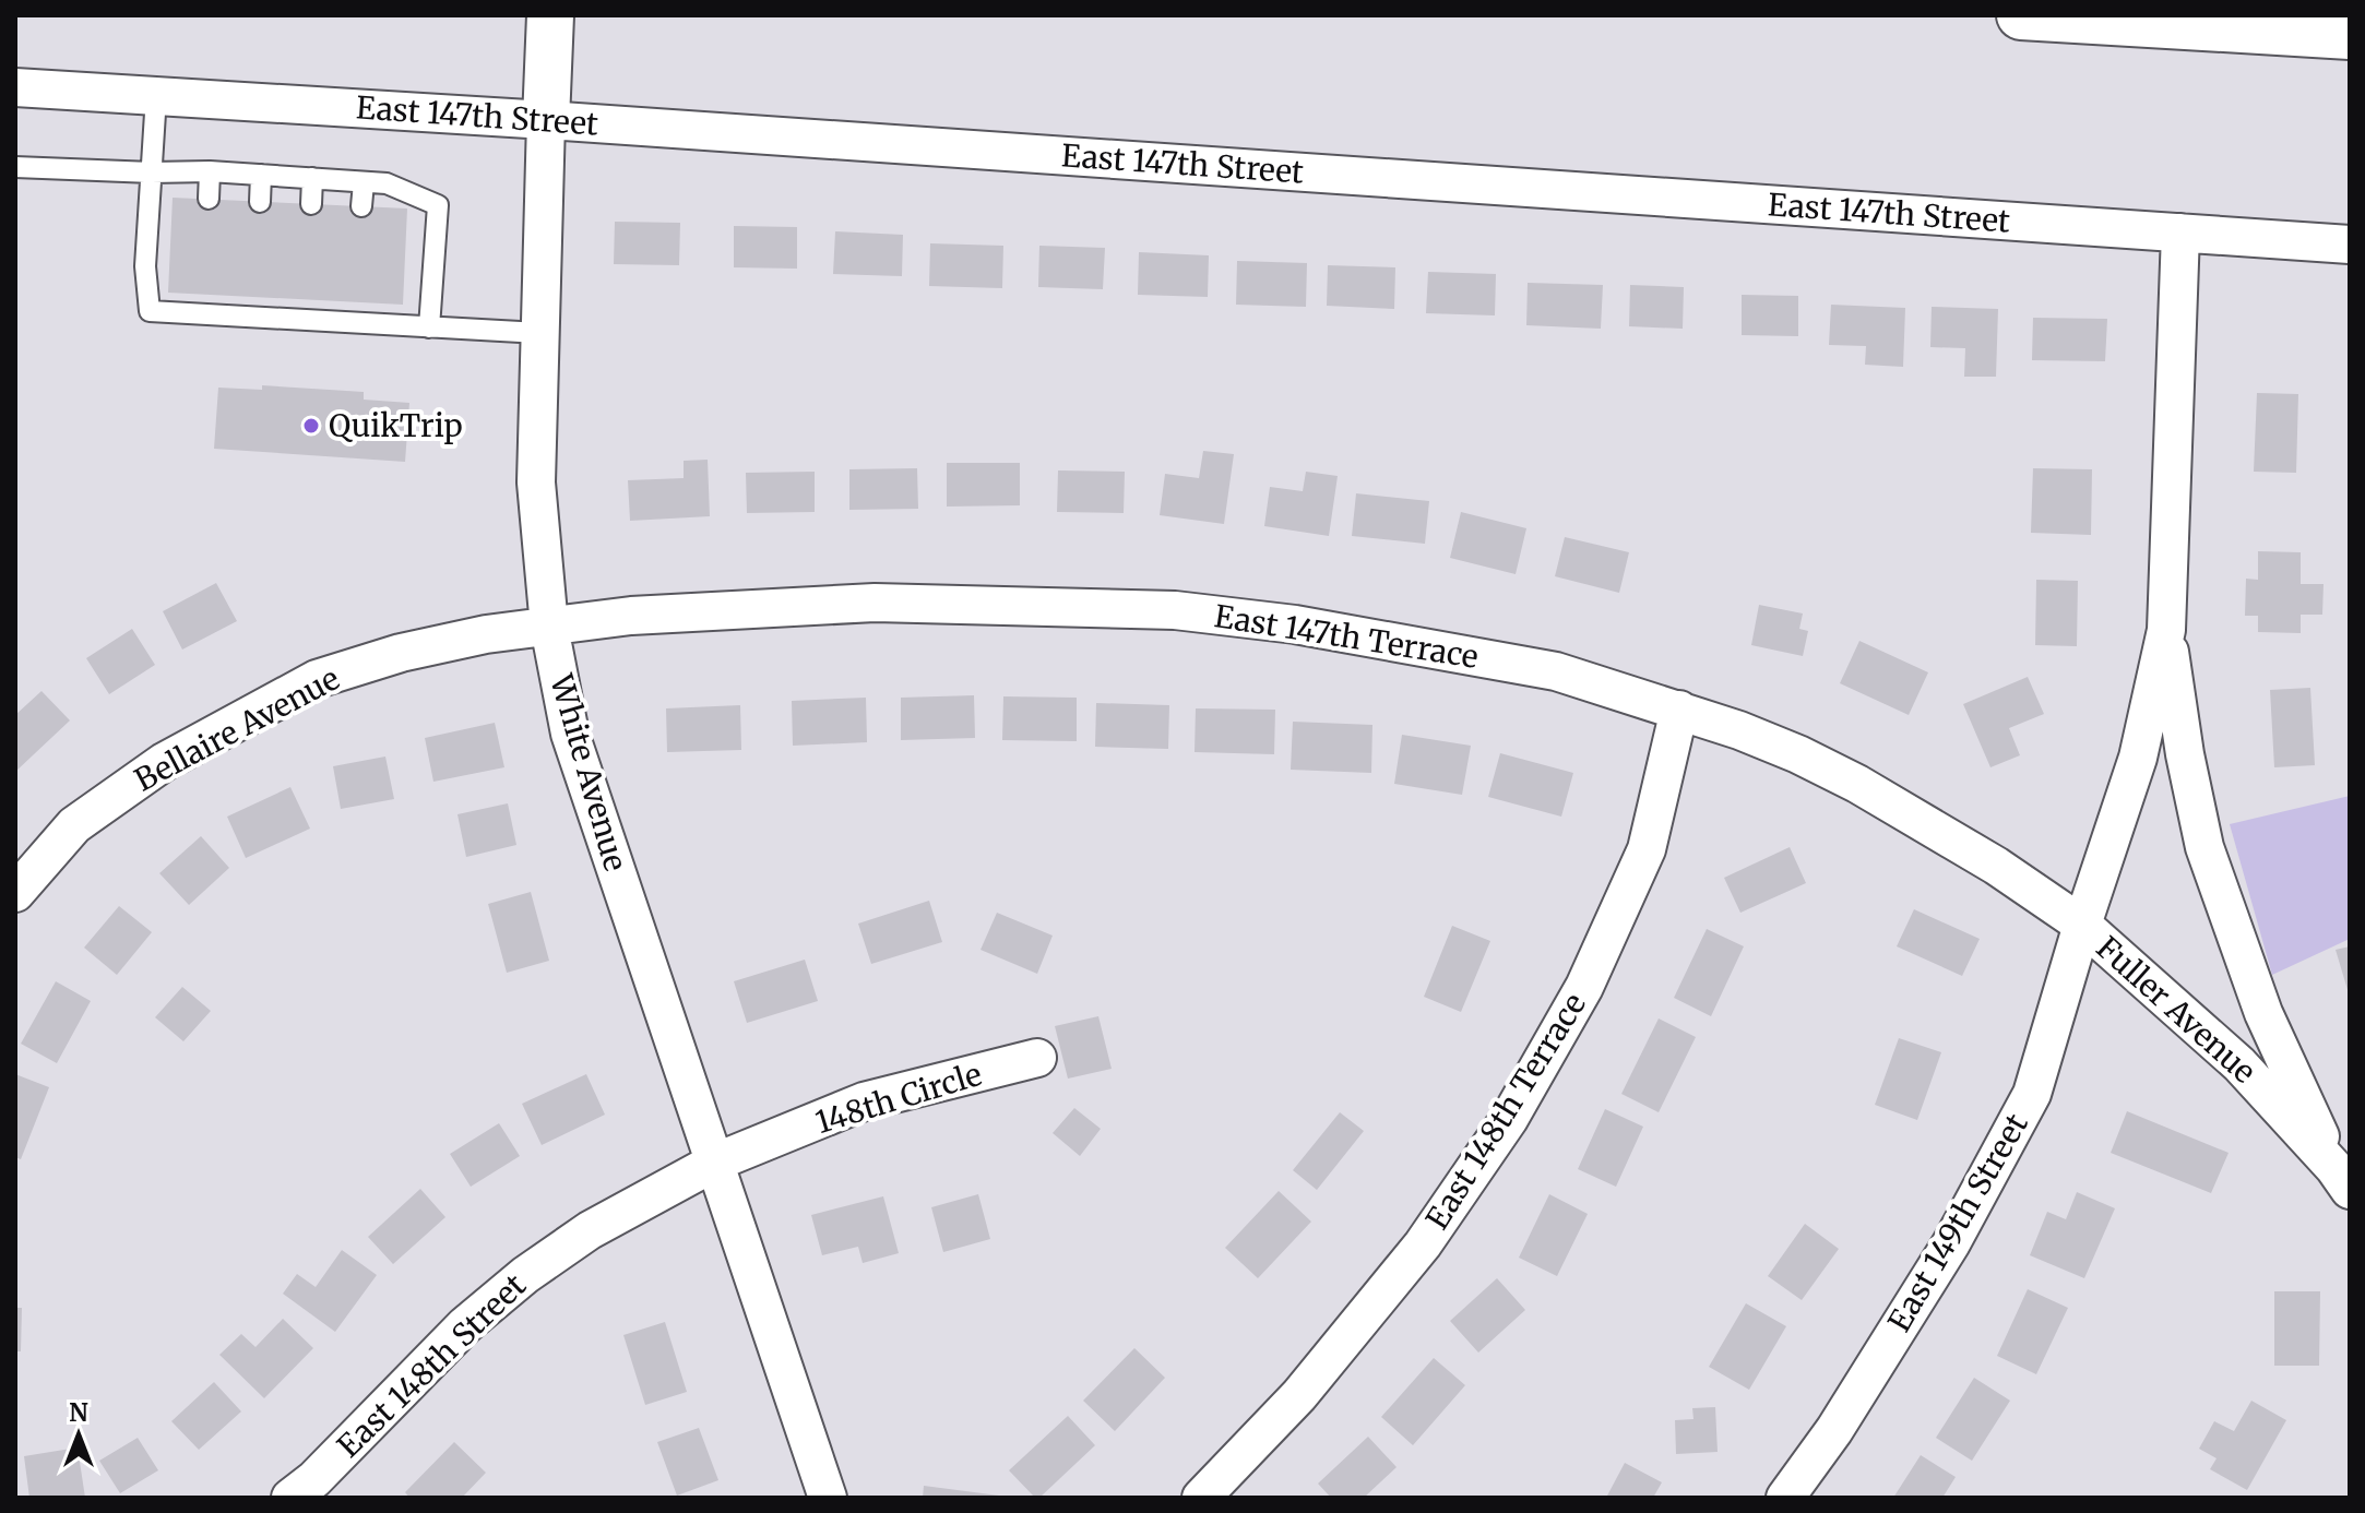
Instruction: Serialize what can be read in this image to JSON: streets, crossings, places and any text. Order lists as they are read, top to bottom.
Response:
{
  "streets": {
    "street": [
      "East 147th Street",
      "East 147th Terrace",
      "Bellaire Avenue",
      "White Avenue",
      "Fuller Avenue",
      "148th Circle",
      "East 148th Terrace",
      "East 149th Street",
      "East 148th Street"
    ]
  },
  "crossings": [
    ["East 147th Street", "White Avenue"],
    ["East 147th Street", "Fuller Avenue"],
    ["East 147th Terrace", "Bellaire Avenue"],
    ["East 147th Terrace", "White Avenue"],
    ["East 147th Terrace", "Fuller Avenue"],
    ["East 147th Terrace", "East 148th Terrace"],
    ["East 147th Terrace", "East 149th Street"],
    ["Bellaire Avenue", "White Avenue"],
    ["White Avenue", "148th Circle"],
    ["White Avenue", "East 148th Street"],
    ["Fuller Avenue", "East 149th Street"],
    ["148th Circle", "East 148th Street"]
  ],
  "places": ["QuikTrip"],
  "north": "top"
}
